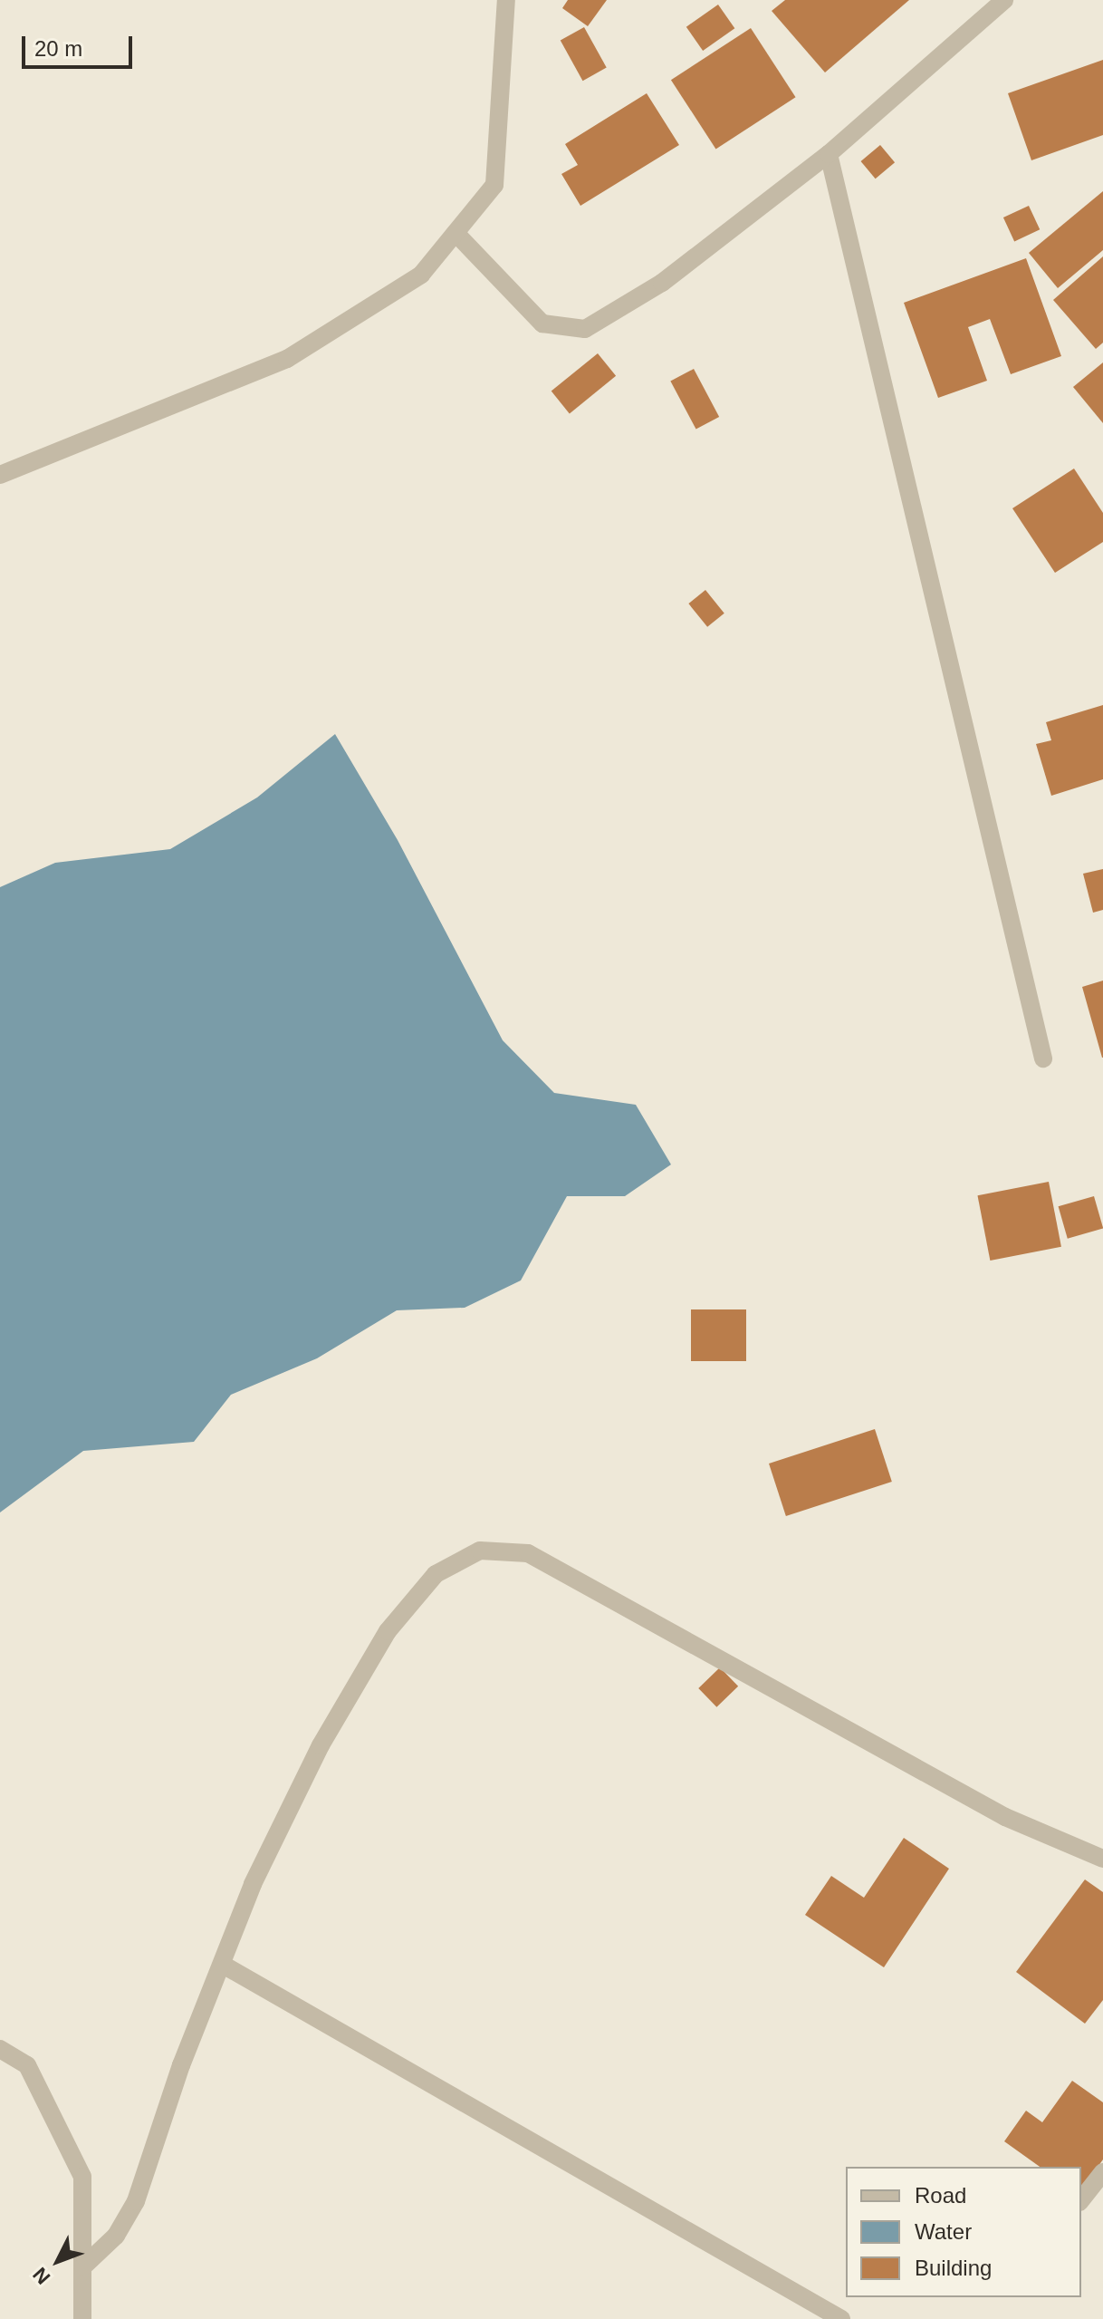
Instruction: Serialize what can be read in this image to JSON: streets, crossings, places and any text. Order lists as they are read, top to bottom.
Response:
{
  "legend": ["Road", "Water", "Building"],
  "scale_bar": "20 m",
  "north": "bottom left"
}
